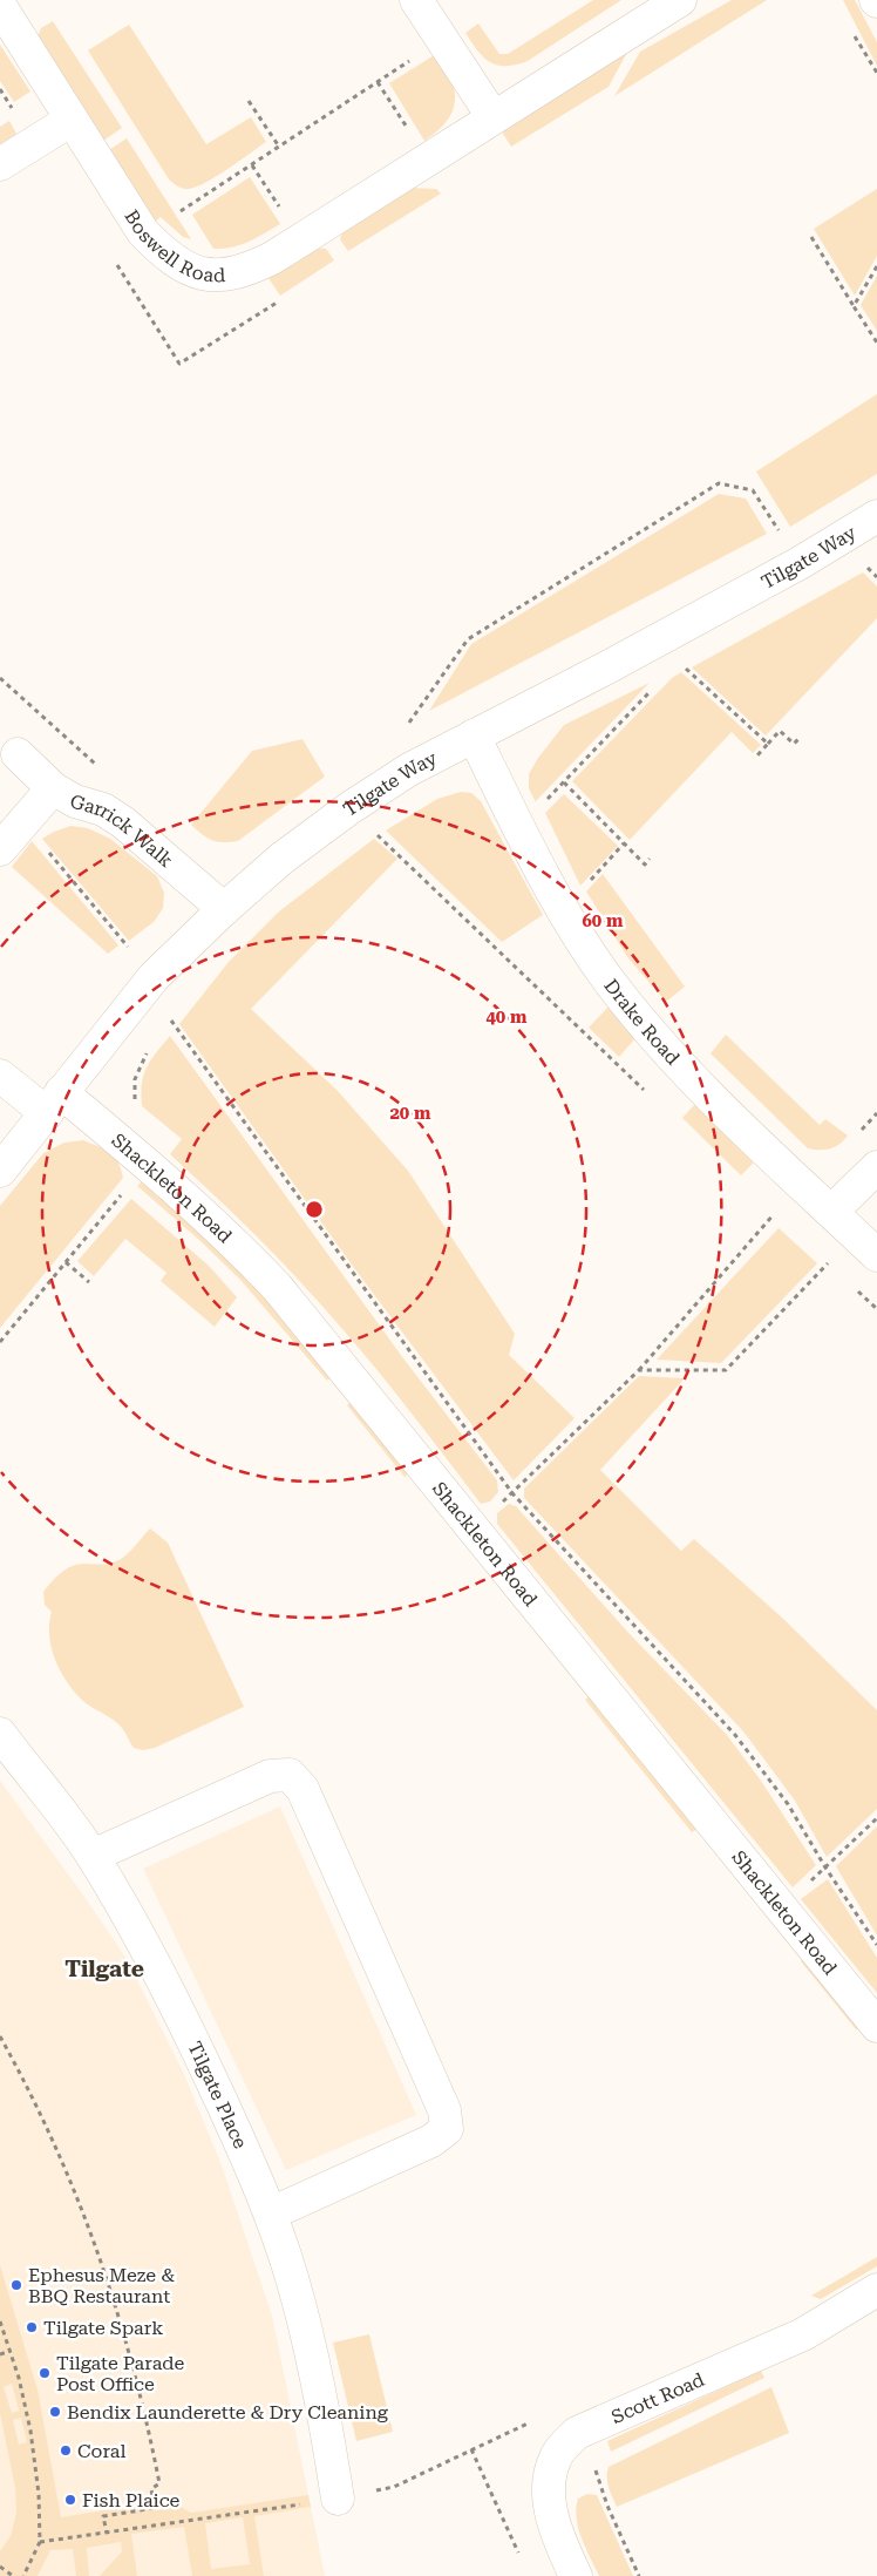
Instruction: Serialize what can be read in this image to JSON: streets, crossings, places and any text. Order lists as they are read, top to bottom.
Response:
{
  "streets": {
    "street": [
      "Boswell Road",
      "Tilgate Way",
      "Garrick Walk",
      "Drake Road",
      "Shackleton Road",
      "Tilgate Place",
      "Scott Road"
    ]
  },
  "crossings": [
    ["Tilgate Way", "Garrick Walk"],
    ["Tilgate Way", "Drake Road"],
    ["Tilgate Way", "Shackleton Road"]
  ],
  "districts": ["Tilgate"],
  "places": [
    "Ephesus Meze & BBQ Restaurant",
    "Tilgate Spark",
    "Tilgate Parade Post Office",
    "Bendix Launderette & Dry Cleaning",
    "Coral",
    "Fish Plaice"
  ],
  "rings": ["60 m", "40 m", "20 m"]
}
